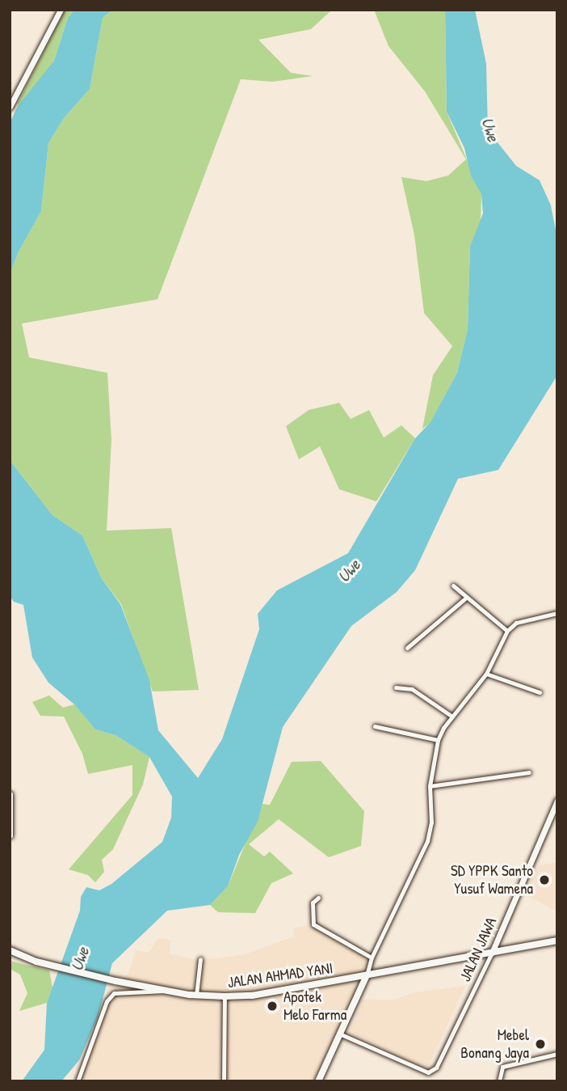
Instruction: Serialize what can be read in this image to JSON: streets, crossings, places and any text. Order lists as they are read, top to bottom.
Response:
{
  "streets": {
    "main road": ["JALAN AHMAD YANI"],
    "street": ["JALAN JAWA"]
  },
  "crossings": [
    ["JALAN JAWA", "JALAN AHMAD YANI"]
  ],
  "water": ["Uwe"],
  "places": ["SD YPPK Santo Yusuf Wamena", "Apotek Melo Farma", "Mebel Bonang Jaya"]
}
